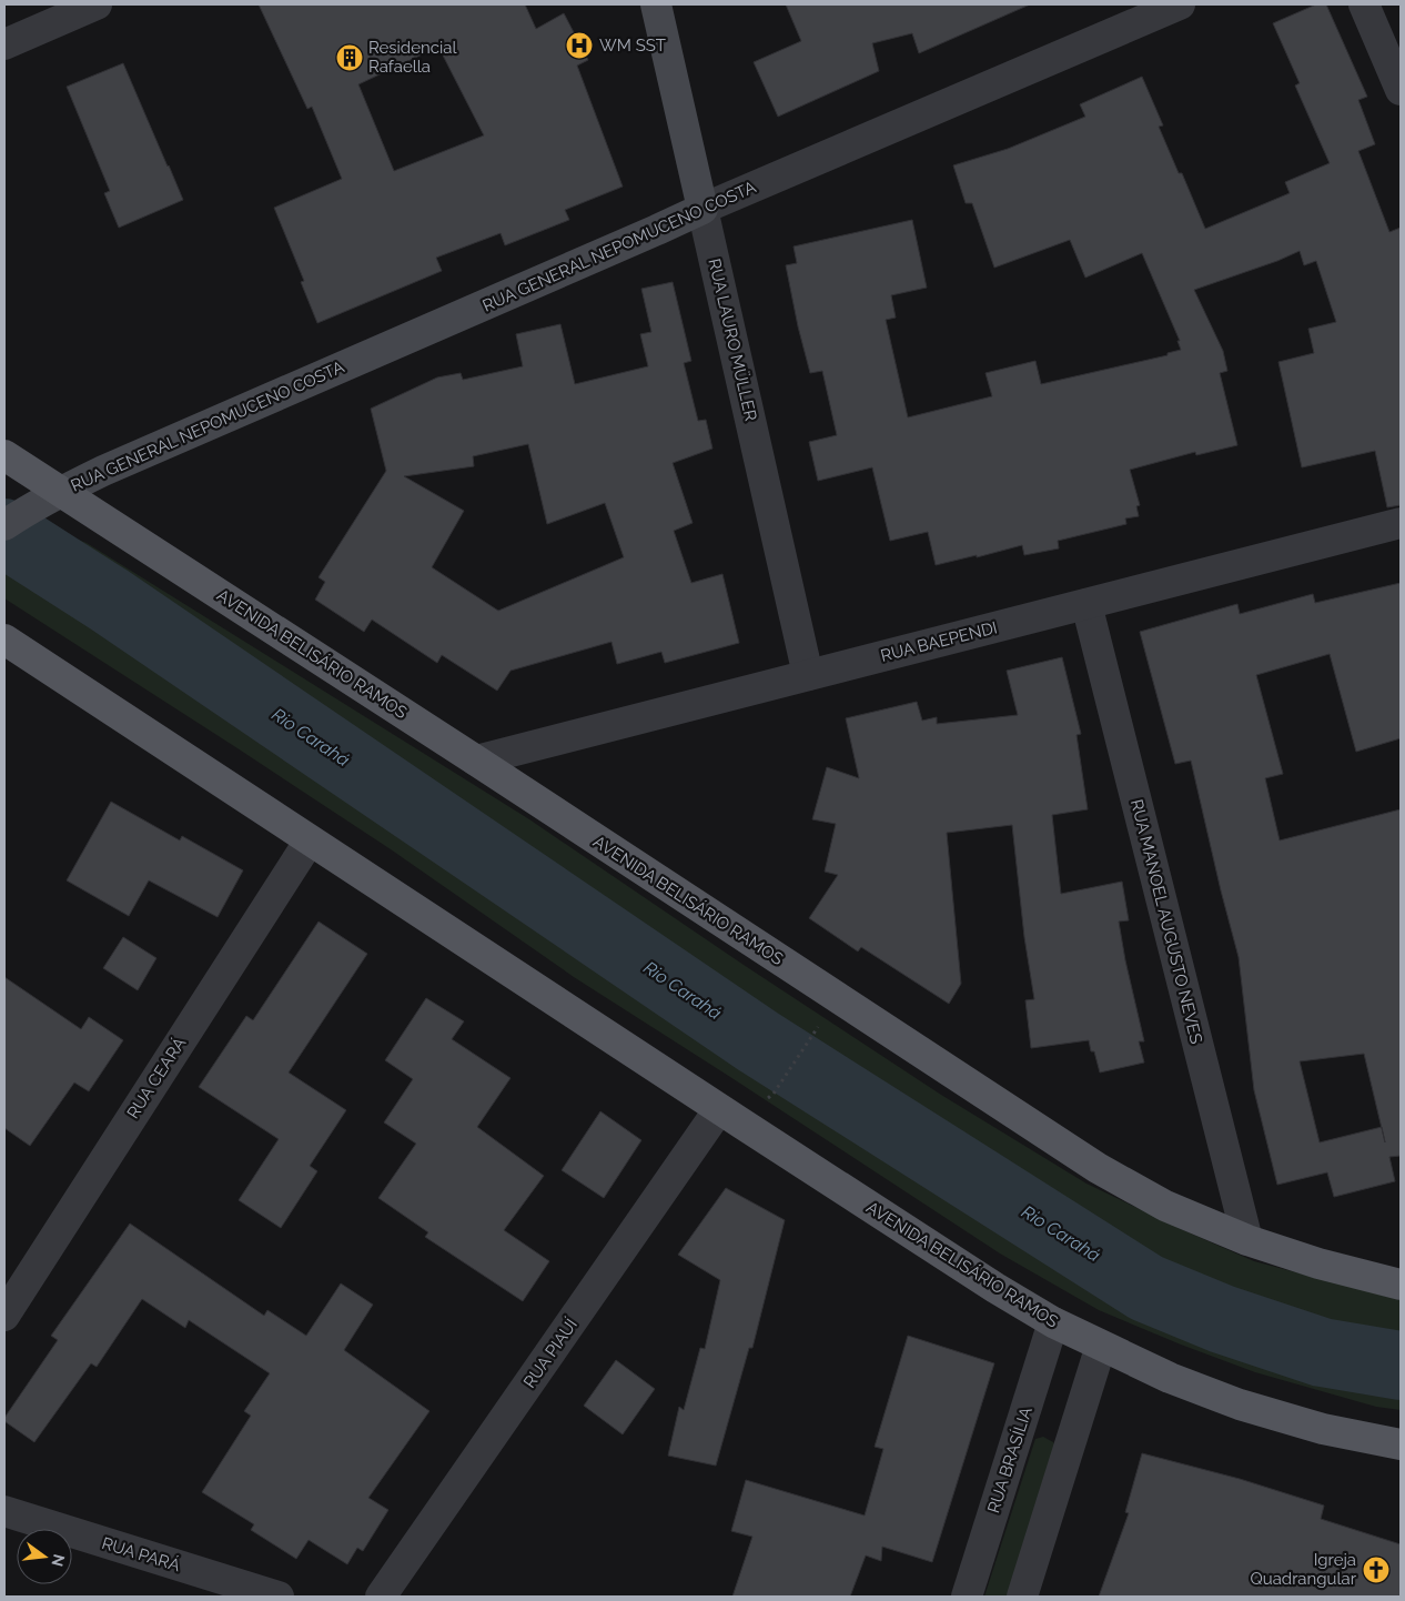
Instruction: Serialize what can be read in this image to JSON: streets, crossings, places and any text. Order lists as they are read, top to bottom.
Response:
{
  "streets": {
    "main road": ["RUA GENERAL NEPOMUCENO COSTA", "RUA LAURO MÜLLER", "AVENIDA BELISÁRIO RAMOS"],
    "street": [
      "RUA BAEPENDI",
      "RUA MANOEL AUGUSTO NEVES",
      "RUA CEARÁ",
      "RUA PIAUÍ",
      "RUA BRASÍLIA",
      "RUA PARÁ"
    ]
  },
  "crossings": [
    ["RUA GENERAL NEPOMUCENO COSTA", "RUA LAURO MÜLLER"],
    ["RUA GENERAL NEPOMUCENO COSTA", "AVENIDA BELISÁRIO RAMOS"],
    ["RUA LAURO MÜLLER", "RUA BAEPENDI"],
    ["RUA BAEPENDI", "AVENIDA BELISÁRIO RAMOS"],
    ["RUA BAEPENDI", "RUA MANOEL AUGUSTO NEVES"],
    ["AVENIDA BELISÁRIO RAMOS", "RUA MANOEL AUGUSTO NEVES"],
    ["AVENIDA BELISÁRIO RAMOS", "RUA CEARÁ"],
    ["AVENIDA BELISÁRIO RAMOS", "RUA PIAUÍ"],
    ["AVENIDA BELISÁRIO RAMOS", "RUA BRASÍLIA"]
  ],
  "water": ["Rio Carahá"],
  "places": {
    "hospital": ["WM SST"],
    "building": ["Residencial Rafaella"],
    "church": ["Igreja Quadrangular"]
  },
  "north": "right"
}
